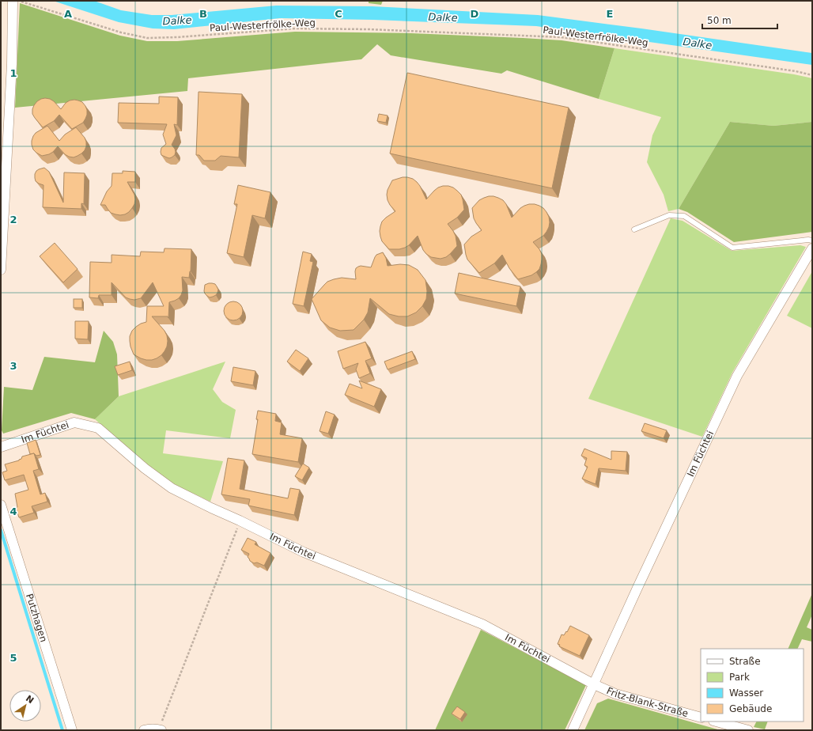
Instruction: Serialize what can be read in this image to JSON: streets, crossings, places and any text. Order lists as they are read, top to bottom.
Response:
{
  "streets": {
    "street": ["Im Füchtei", "Putzhagen", "Fritz-Blank-Straße"],
    "path": ["Paul-Westerfrölke-Weg"]
  },
  "crossings": [
    ["Im Füchtei", "Fritz-Blank-Straße"]
  ],
  "water": ["Dalke"],
  "legend": [
    "Straße",
    "Park",
    "Wasser",
    "Gebäude"
  ],
  "scale_bar": "50 m",
  "north": "top right",
  "grid": {
    "columns": [
      "A",
      "B",
      "C",
      "D",
      "E"
    ],
    "rows": [
      "1",
      "2",
      "3",
      "4",
      "5"
    ]
  }
}
